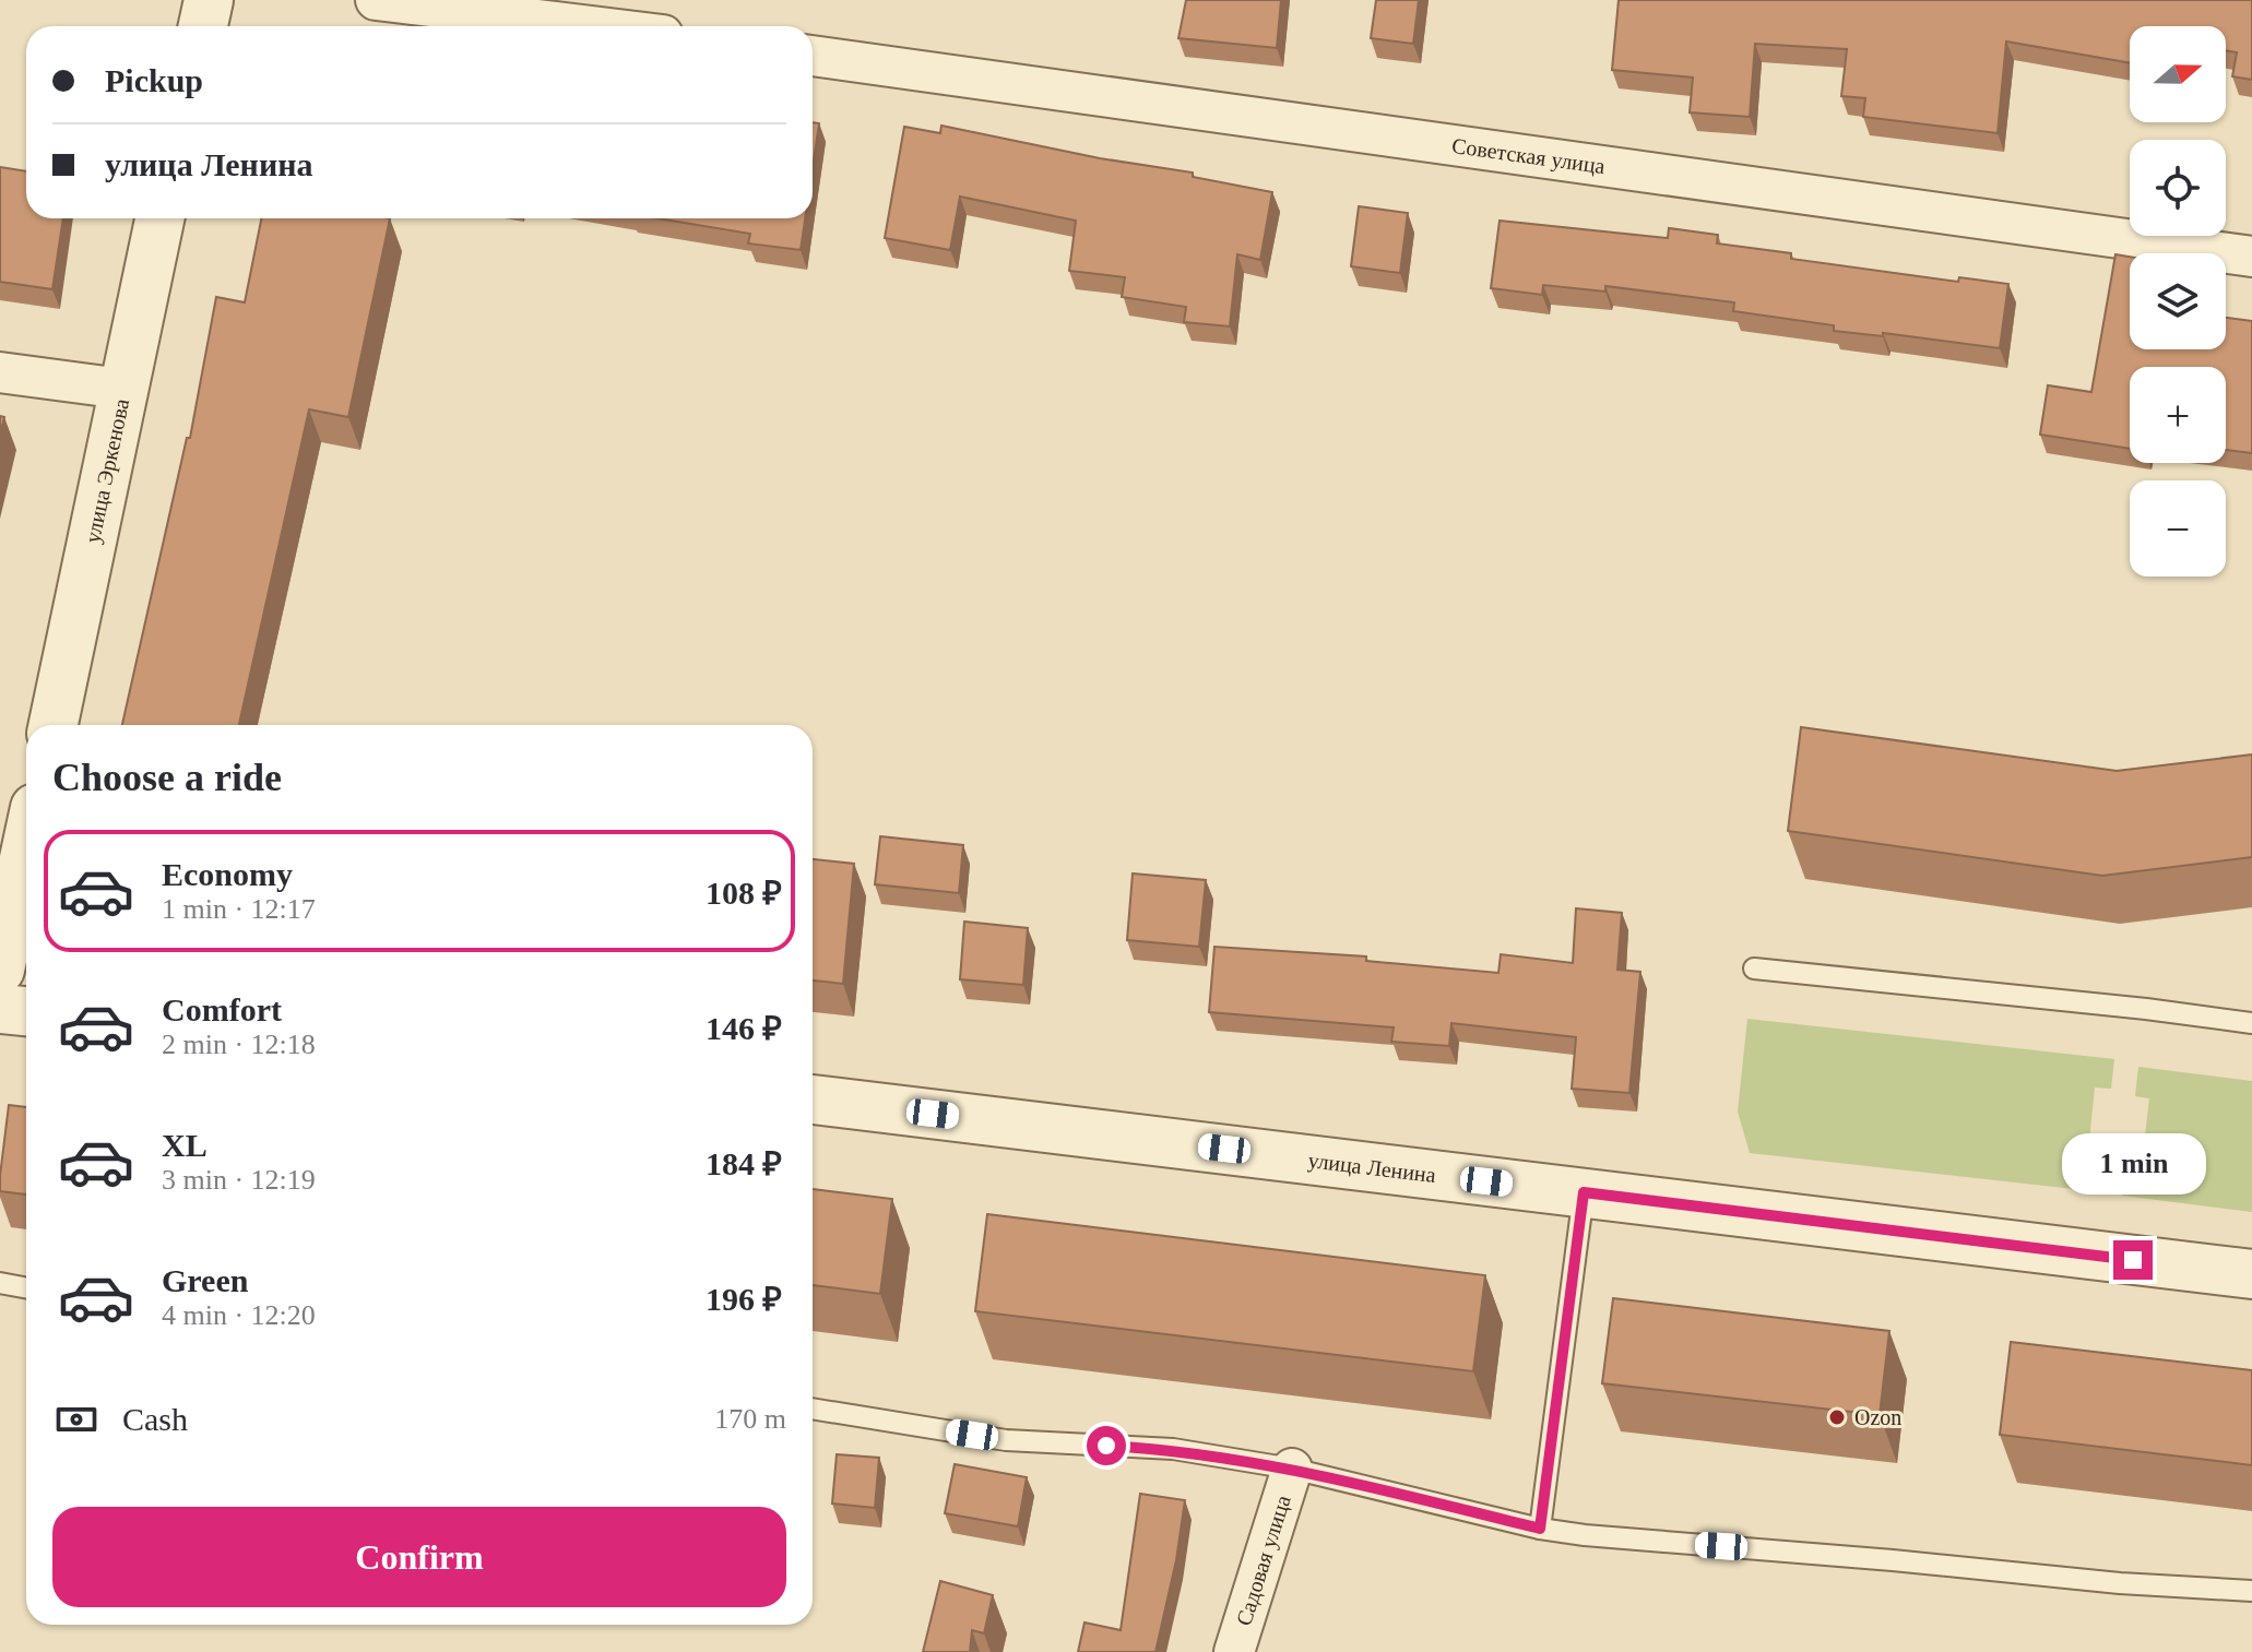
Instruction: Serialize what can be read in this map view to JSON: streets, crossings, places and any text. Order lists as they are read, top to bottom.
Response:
{
  "streets": {
    "street": [
      "Советская улица",
      "улица Эркенова",
      "улица Ленина",
      "Садовая улица"
    ]
  },
  "places": ["Ozon"],
  "north": "right",
  "page": {
    "map_buttons": ["+", "−"],
    "banner": ["Pickup", "улица Ленина"],
    "heading": "Choose a ride",
    "list": [
      {
        "name": "Economy",
        "note": "1 min · 12:17",
        "value": "108 ₽"
      },
      {
        "name": "Comfort",
        "note": "2 min · 12:18",
        "value": "146 ₽"
      },
      {
        "name": "XL",
        "note": "3 min · 12:19",
        "value": "184 ₽"
      },
      {
        "name": "Green",
        "note": "4 min · 12:20",
        "value": "196 ₽"
      }
    ],
    "bubble": "1 min",
    "pay": ["Cash", "170 m"],
    "buttons": "Confirm"
  }
}
